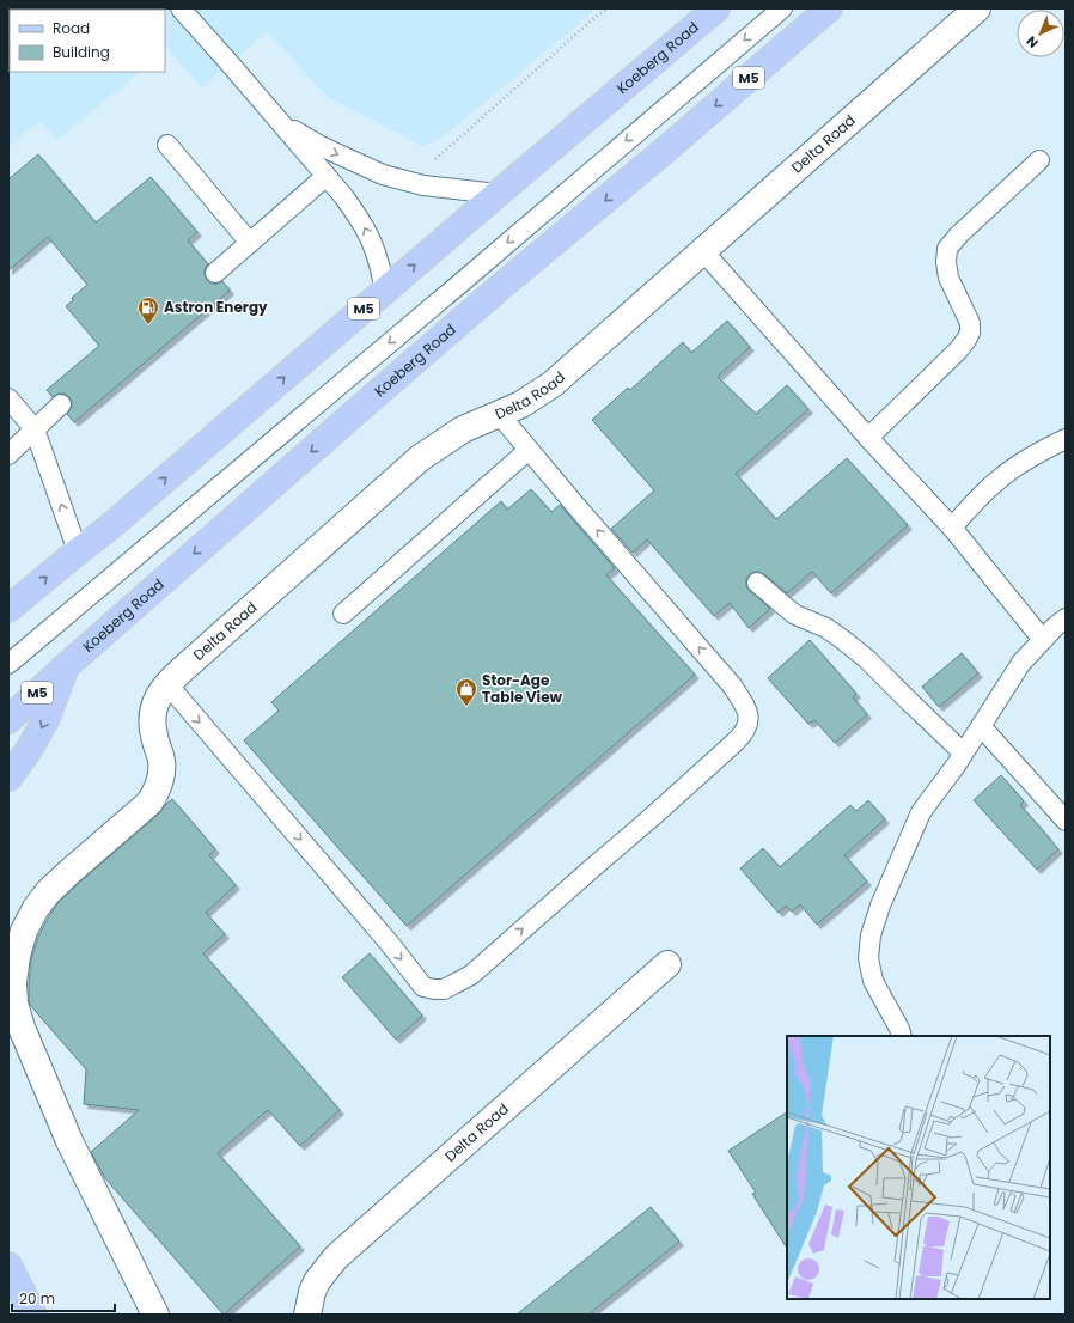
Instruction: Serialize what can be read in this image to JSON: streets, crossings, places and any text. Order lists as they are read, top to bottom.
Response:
{
  "streets": {
    "main road": ["Koeberg Road", "M5"],
    "street": ["Delta Road"]
  },
  "places": {
    "fuel station": ["Astron Energy"],
    "shop": ["Stor-Age Table View"]
  },
  "legend": ["Road", "Building"],
  "scale_bar": "20 m",
  "north": "bottom left"
}
